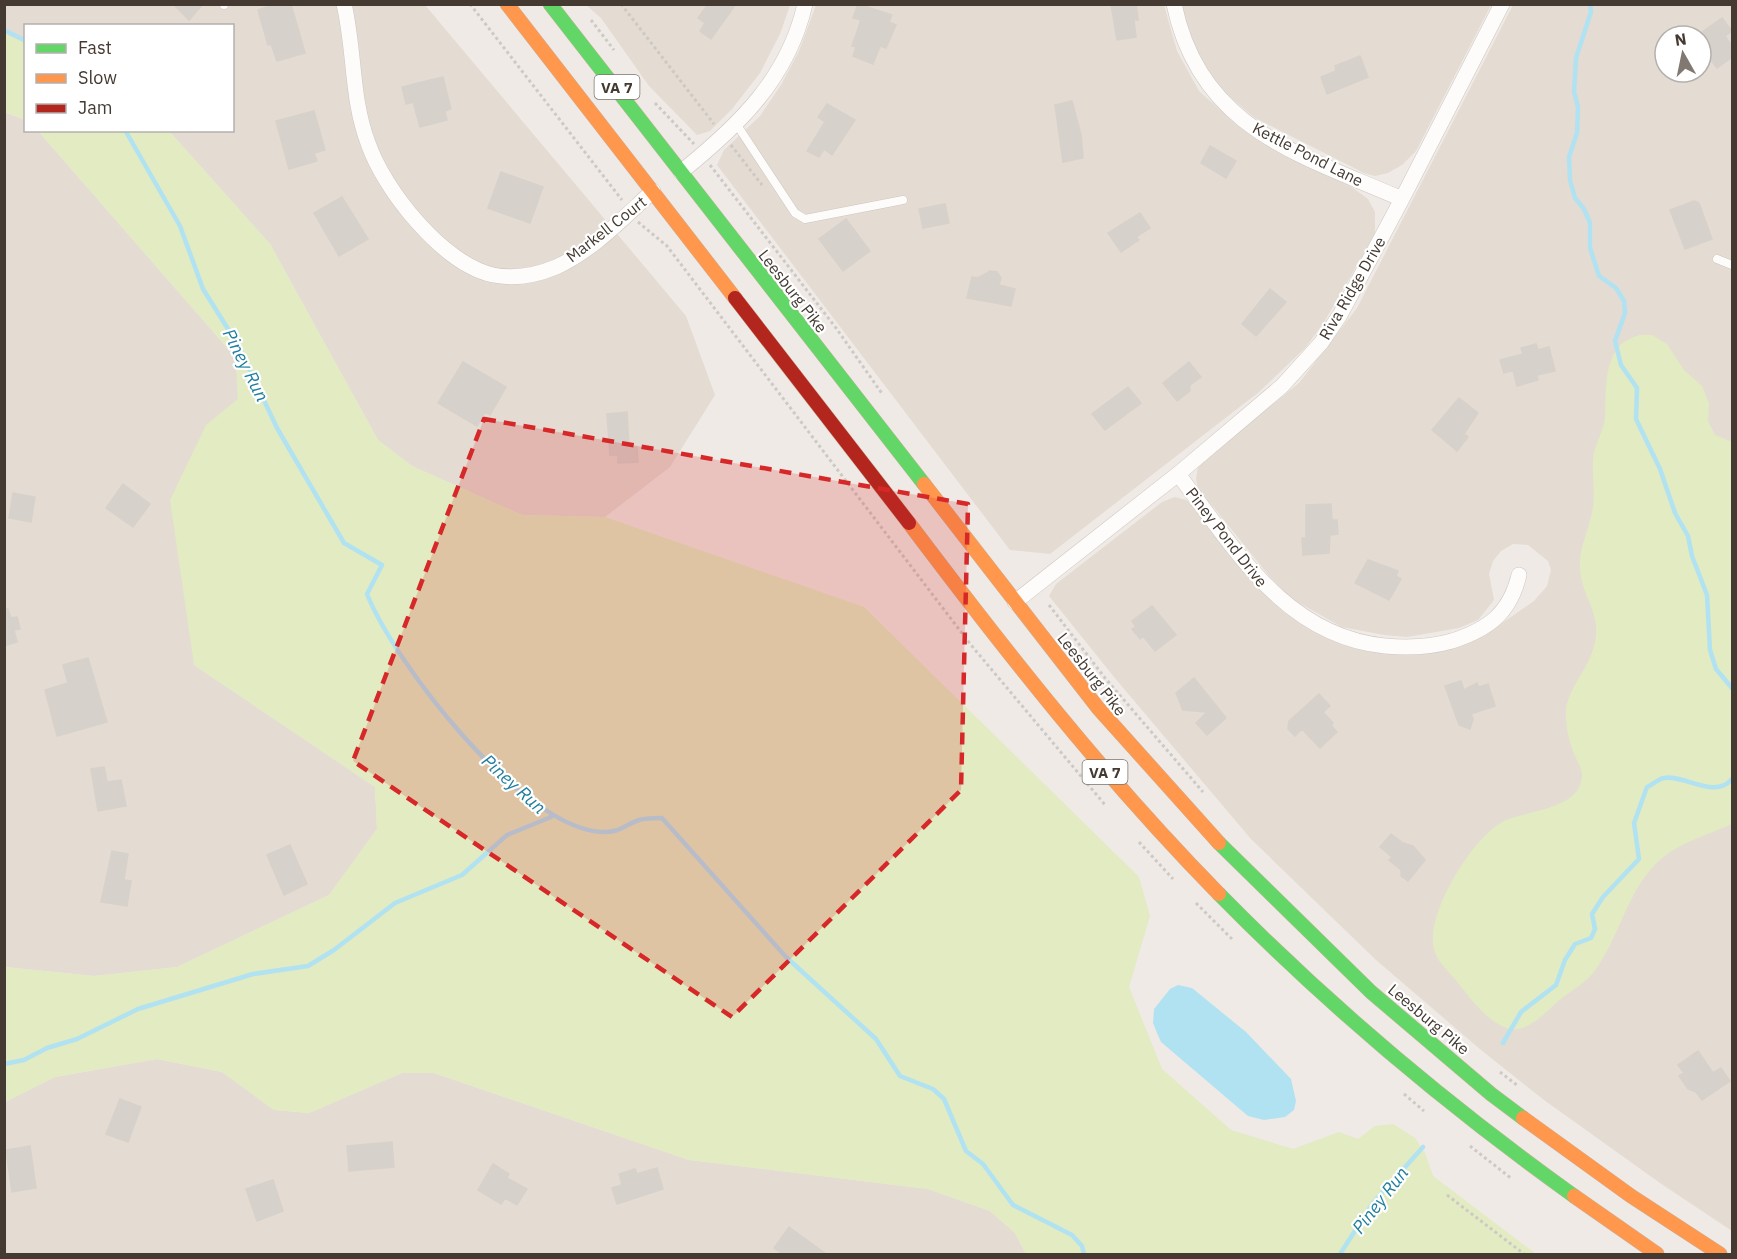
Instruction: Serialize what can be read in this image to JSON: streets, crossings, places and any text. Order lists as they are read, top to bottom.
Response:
{
  "streets": {
    "highway": ["VA 7", "Leesburg Pike"],
    "street": [
      "Kettle Pond Lane",
      "Markell Court",
      "Riva Ridge Drive",
      "Piney Pond Drive"
    ]
  },
  "crossings": [
    ["VA 7", "Markell Court"],
    ["Kettle Pond Lane", "Riva Ridge Drive"],
    ["Riva Ridge Drive", "Leesburg Pike"],
    ["Riva Ridge Drive", "Piney Pond Drive"]
  ],
  "water": ["Piney Run"],
  "legend": ["Fast", "Slow", "Jam"],
  "north": "top"
}
